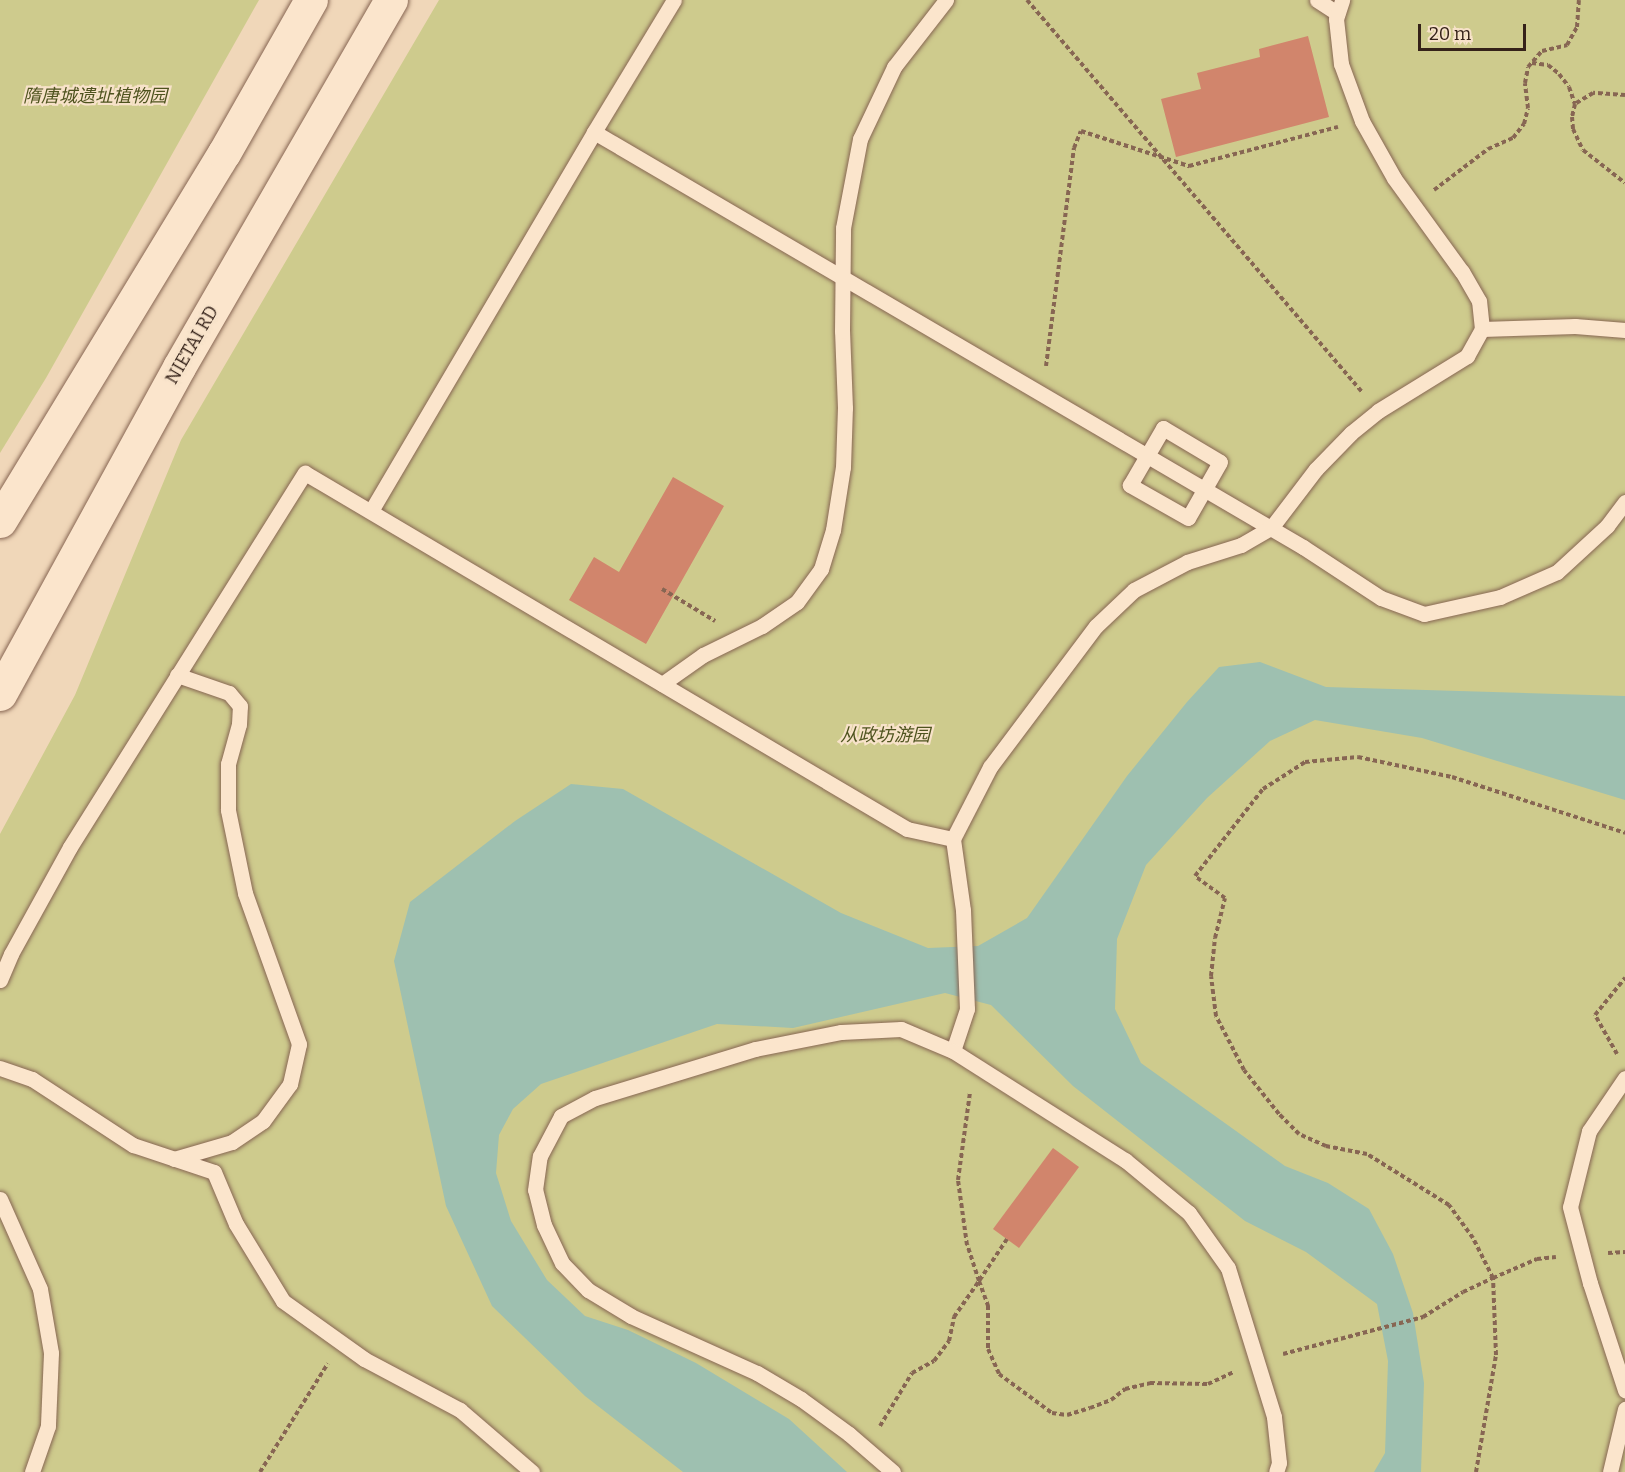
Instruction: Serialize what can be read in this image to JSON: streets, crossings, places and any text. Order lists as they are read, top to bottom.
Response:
{
  "streets": {
    "main road": ["NIETAI RD"]
  },
  "parks": ["隋唐城遗址植物园", "从政坊游园"],
  "scale_bar": "20 m"
}
